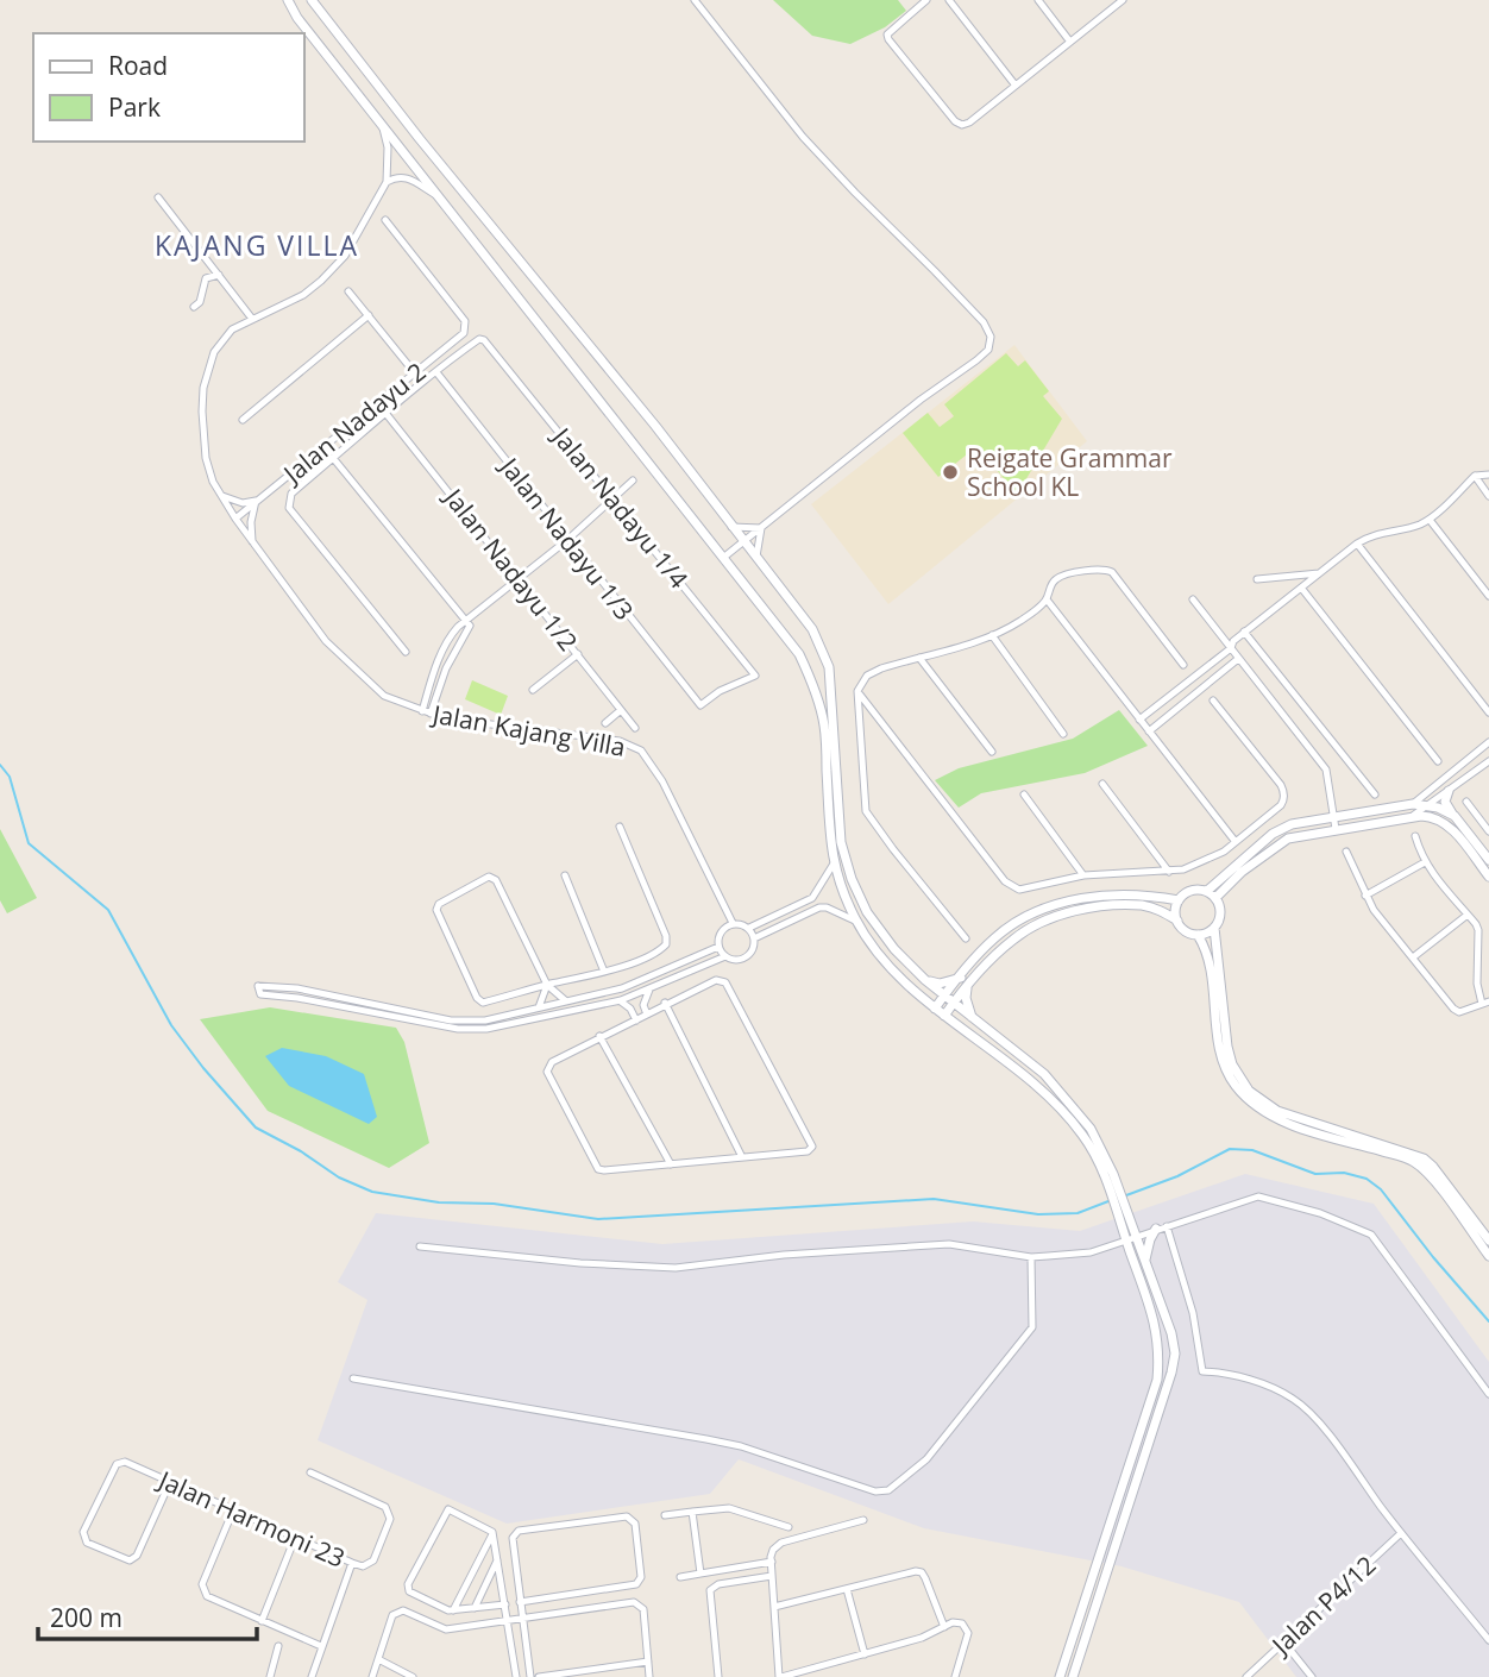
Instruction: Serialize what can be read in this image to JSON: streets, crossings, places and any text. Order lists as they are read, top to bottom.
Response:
{
  "streets": {
    "street": [
      "Jalan Nadayu 2",
      "Jalan Nadayu 1/4",
      "Jalan Nadayu 1/3",
      "Jalan Nadayu 1/2",
      "Jalan Kajang Villa",
      "Jalan Harmoni 23",
      "Jalan P4/12"
    ]
  },
  "crossings": [
    ["Jalan Nadayu 2", "Jalan Kajang Villa"],
    ["Jalan Nadayu 1/4", "Jalan Nadayu 1/3"]
  ],
  "districts": ["KAJANG VILLA"],
  "places": ["Reigate Grammar School KL"],
  "legend": ["Road", "Park"],
  "scale_bar": "200 m"
}
